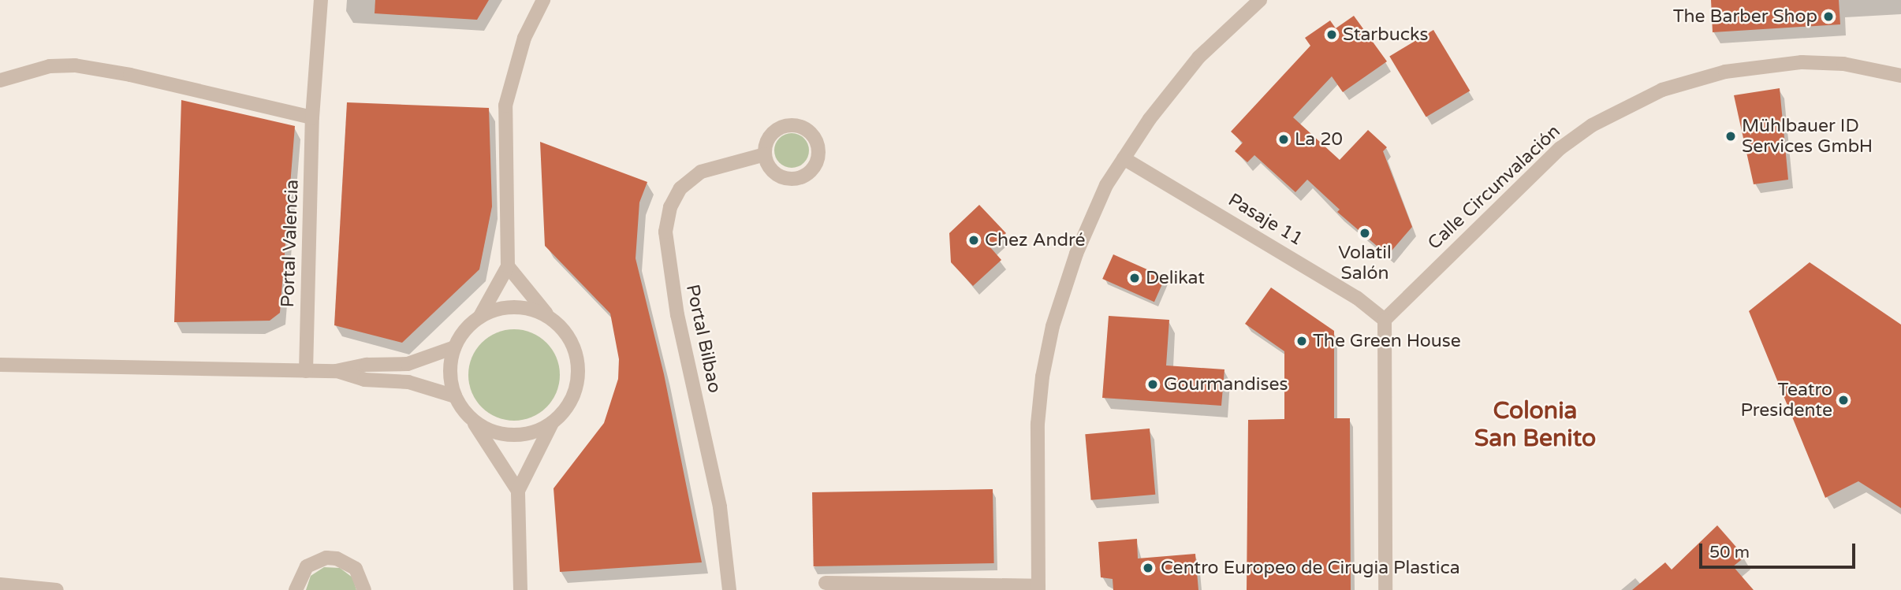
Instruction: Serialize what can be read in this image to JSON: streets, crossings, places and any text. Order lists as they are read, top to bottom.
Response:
{
  "streets": {
    "street": [
      "Calle Circunvalación",
      "Pasaje 11",
      "Portal Valencia",
      "Portal Bilbao"
    ]
  },
  "crossings": [
    ["Calle Circunvalación", "Pasaje 11"]
  ],
  "districts": ["Colonia San Benito"],
  "places": [
    "The Barber Shop",
    "Starbucks",
    "Mühlbauer ID Services GmbH",
    "La 20",
    "Volatil Salón",
    "Chez André",
    "Delikat",
    "The Green House",
    "Gourmandises",
    "Teatro Presidente",
    "Centro Europeo de Cirugia Plastica"
  ],
  "scale_bar": "50 m"
}
